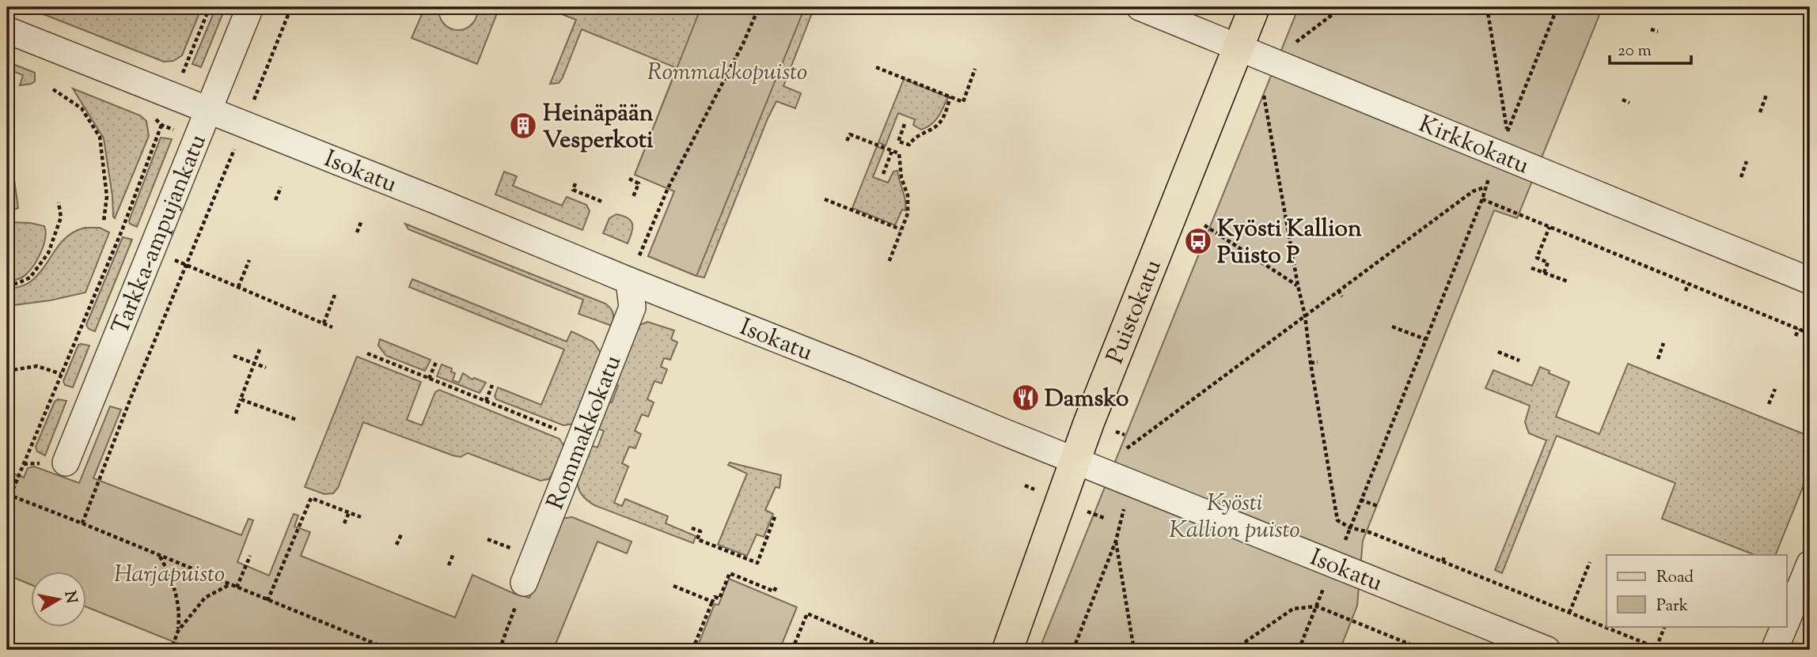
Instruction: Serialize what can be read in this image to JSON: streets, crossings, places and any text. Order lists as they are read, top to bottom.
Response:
{
  "streets": {
    "main road": ["Puistokatu"],
    "street": [
      "Kirkkokatu",
      "Isokatu",
      "Tarkka-ampujankatu",
      "Rommakkokatu"
    ]
  },
  "crossings": [
    ["Kirkkokatu", "Puistokatu"],
    ["Isokatu", "Tarkka-ampujankatu"],
    ["Isokatu", "Puistokatu"],
    ["Isokatu", "Rommakkokatu"]
  ],
  "parks": ["Rommakkopuisto", "Kyösti Kallion puisto", "Harjapuisto"],
  "places": {
    "building": ["Heinäpään Vesperkoti"],
    "bus stop": ["Kyösti Kallion Puisto P"],
    "restaurant": ["Damsko"]
  },
  "legend": ["Road", "Park"],
  "scale_bar": "20 m",
  "north": "right"
}
